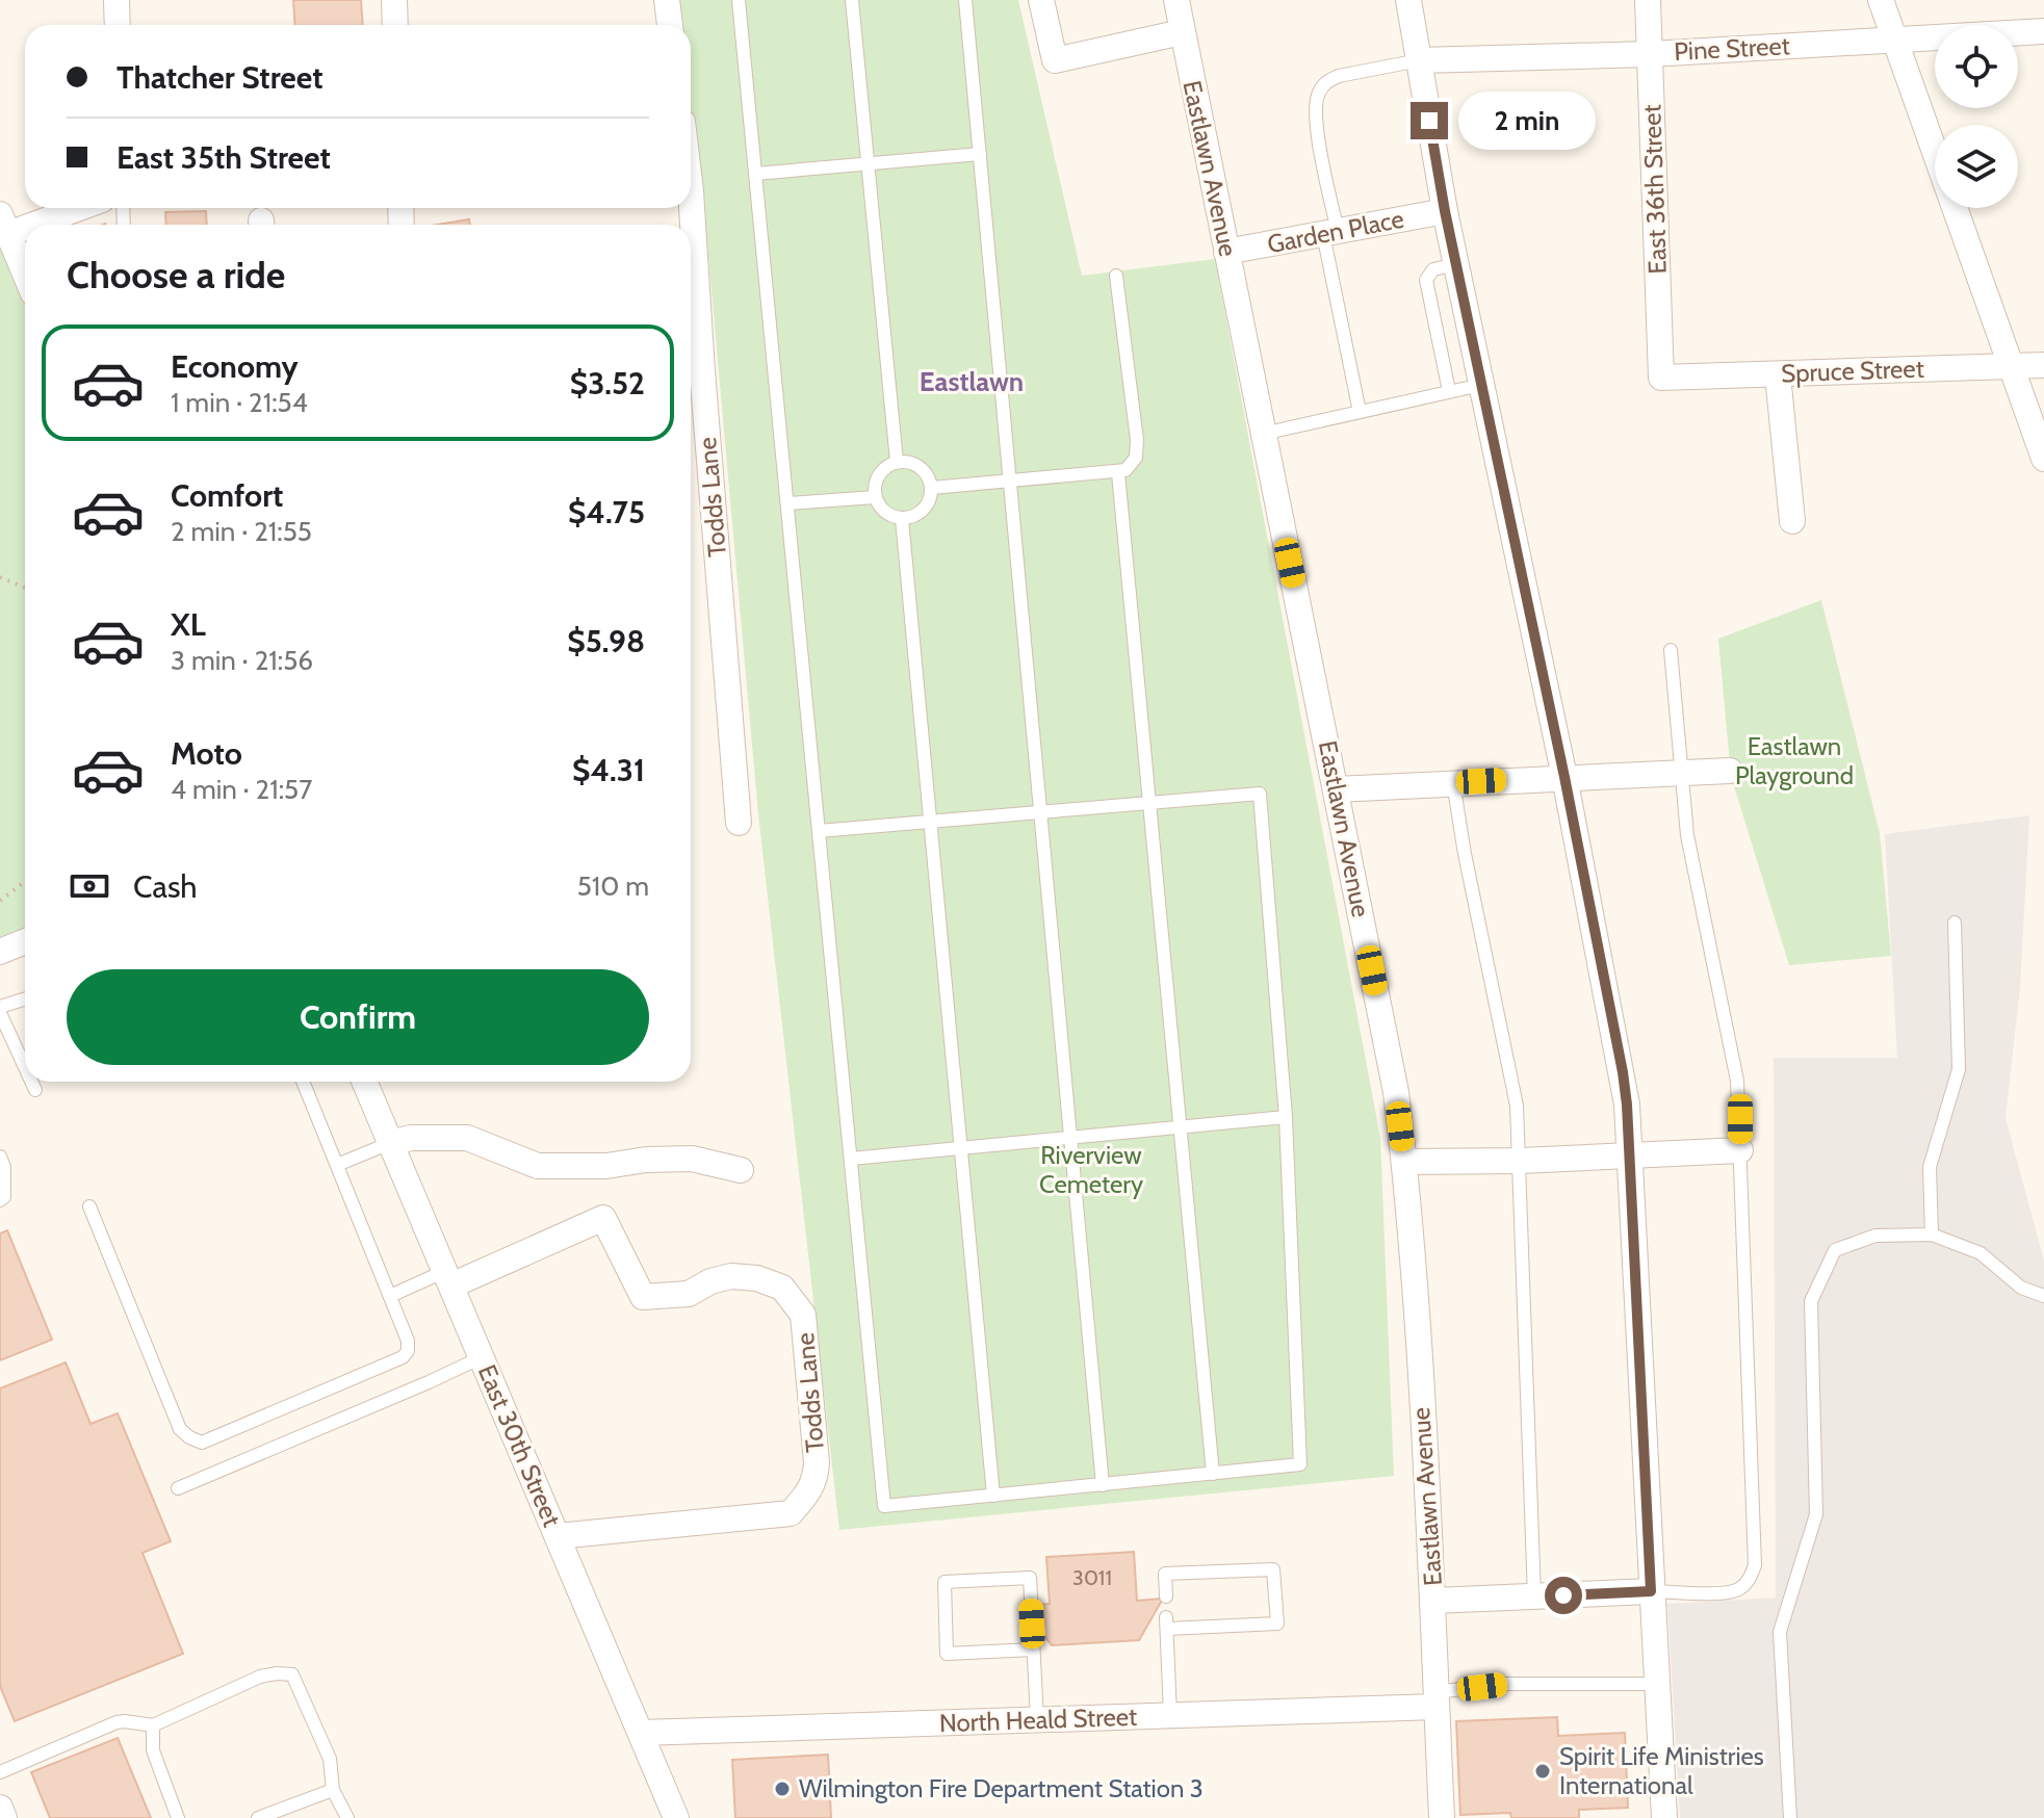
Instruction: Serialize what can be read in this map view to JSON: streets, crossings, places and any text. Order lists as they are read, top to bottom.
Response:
{
  "streets": {
    "street": [
      "Pine Street",
      "Eastlawn Avenue",
      "East 36th Street",
      "Garden Place",
      "Spruce Street",
      "Todds Lane",
      "East 30th Street",
      "North Heald Street"
    ]
  },
  "crossings": [
    ["Pine Street", "East 36th Street"],
    ["Eastlawn Avenue", "Garden Place"],
    ["Eastlawn Avenue", "North Heald Street"],
    ["East 36th Street", "Spruce Street"],
    ["Todds Lane", "East 30th Street"],
    ["East 30th Street", "North Heald Street"]
  ],
  "districts": ["Eastlawn"],
  "parks": ["Eastlawn Playground", "Riverview Cemetery"],
  "places": ["Spirit Life Ministries International", "Wilmington Fire Department Station 3"],
  "house_numbers": ["3011"],
  "page": {
    "banner": ["Thatcher Street", "East 35th Street"],
    "bubble": "2 min",
    "heading": "Choose a ride",
    "list": [
      {
        "name": "Economy",
        "note": "1 min · 21:54",
        "value": "$3.52"
      },
      {
        "name": "Comfort",
        "note": "2 min · 21:55",
        "value": "$4.75"
      },
      {
        "name": "XL",
        "note": "3 min · 21:56",
        "value": "$5.98"
      },
      {
        "name": "Moto",
        "note": "4 min · 21:57",
        "value": "$4.31"
      }
    ],
    "pay": ["Cash", "510 m"],
    "buttons": "Confirm"
  }
}
